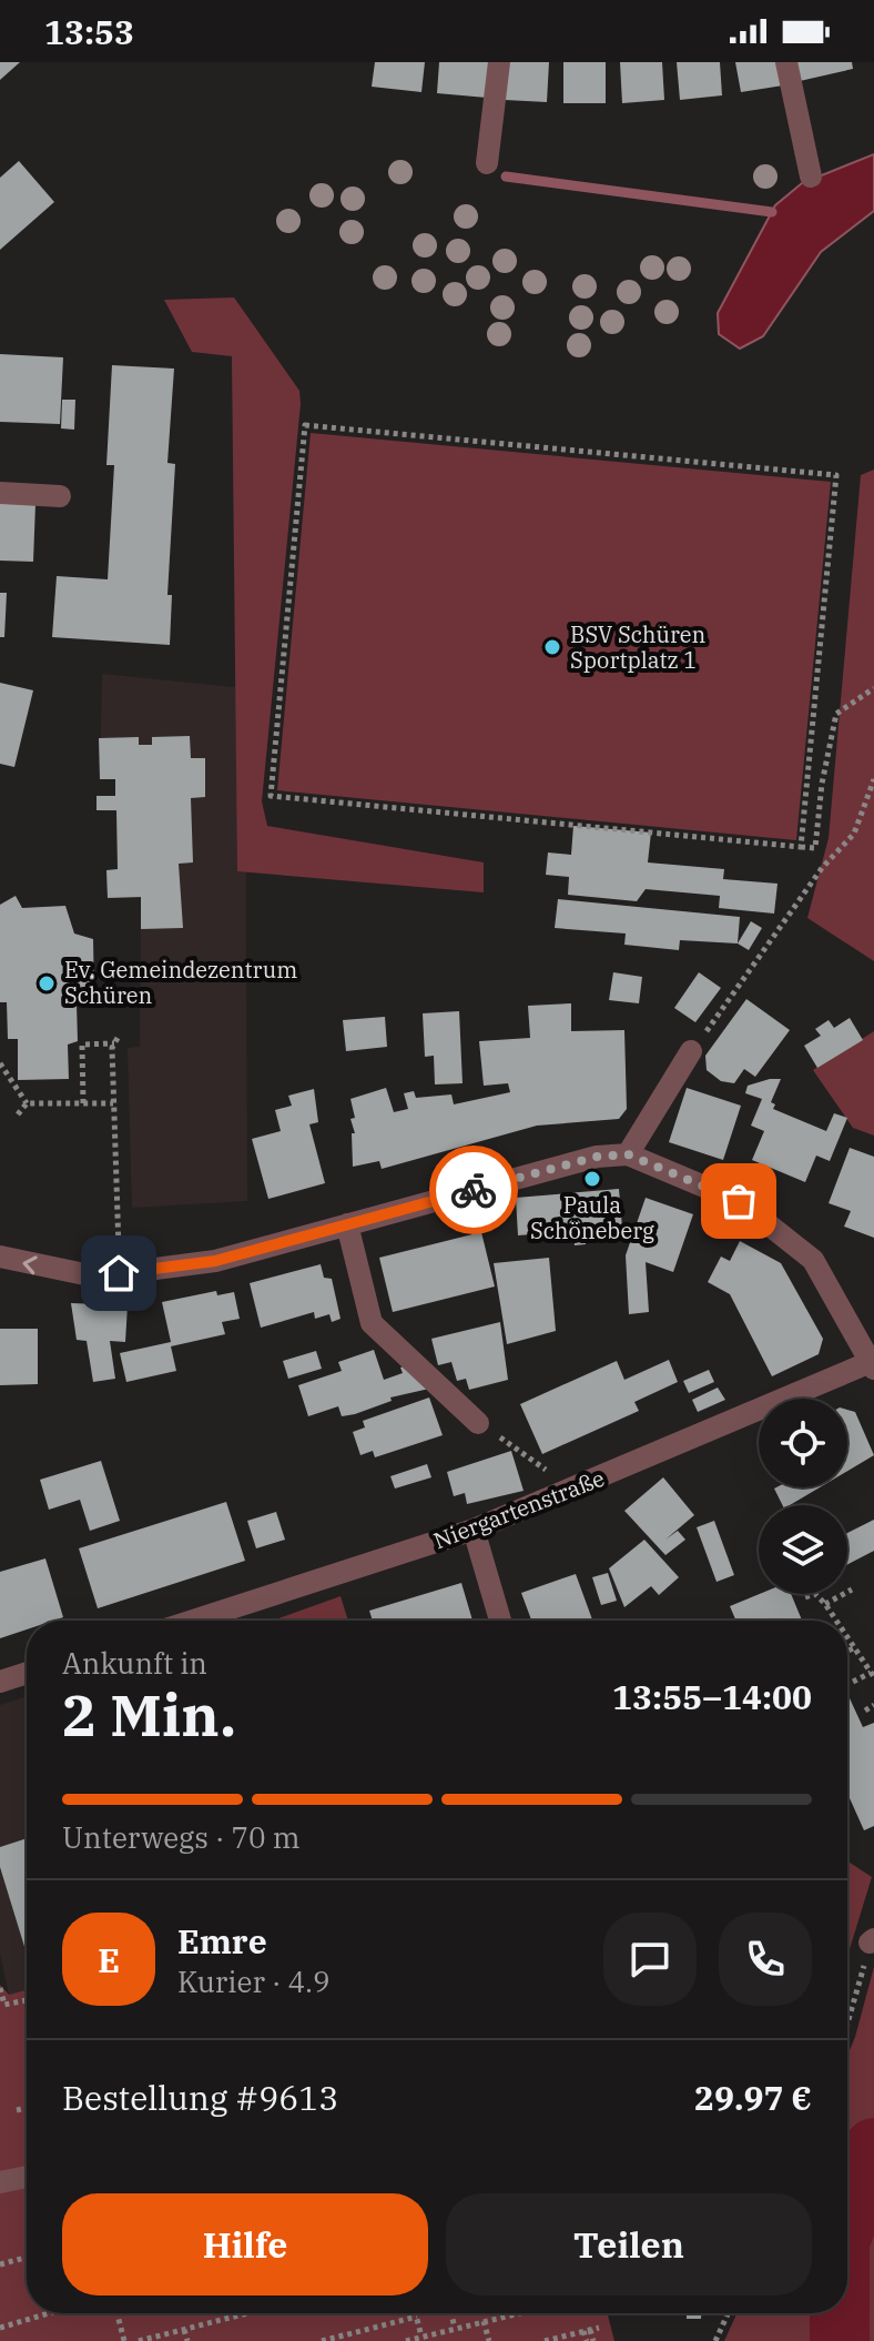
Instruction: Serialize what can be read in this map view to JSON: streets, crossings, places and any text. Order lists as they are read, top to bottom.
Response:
{
  "streets": {
    "street": ["Niergartenstraße"]
  },
  "places": ["BSV Schüren Sportplatz 1", "Ev. Gemeindezentrum Schüren", "Paula Schöneberg"],
  "page": {
    "status": "13:53",
    "heading": ["2 Min.", "Ankunft in", "13:55–14:00"],
    "panel": [
      "Emre",
      "Kurier · 4.9",
      "Bestellung #9613",
      "29.97 €"
    ],
    "bar": "Unterwegs · 70 m",
    "round": "E",
    "buttons": ["Hilfe", "Teilen"]
  }
}
